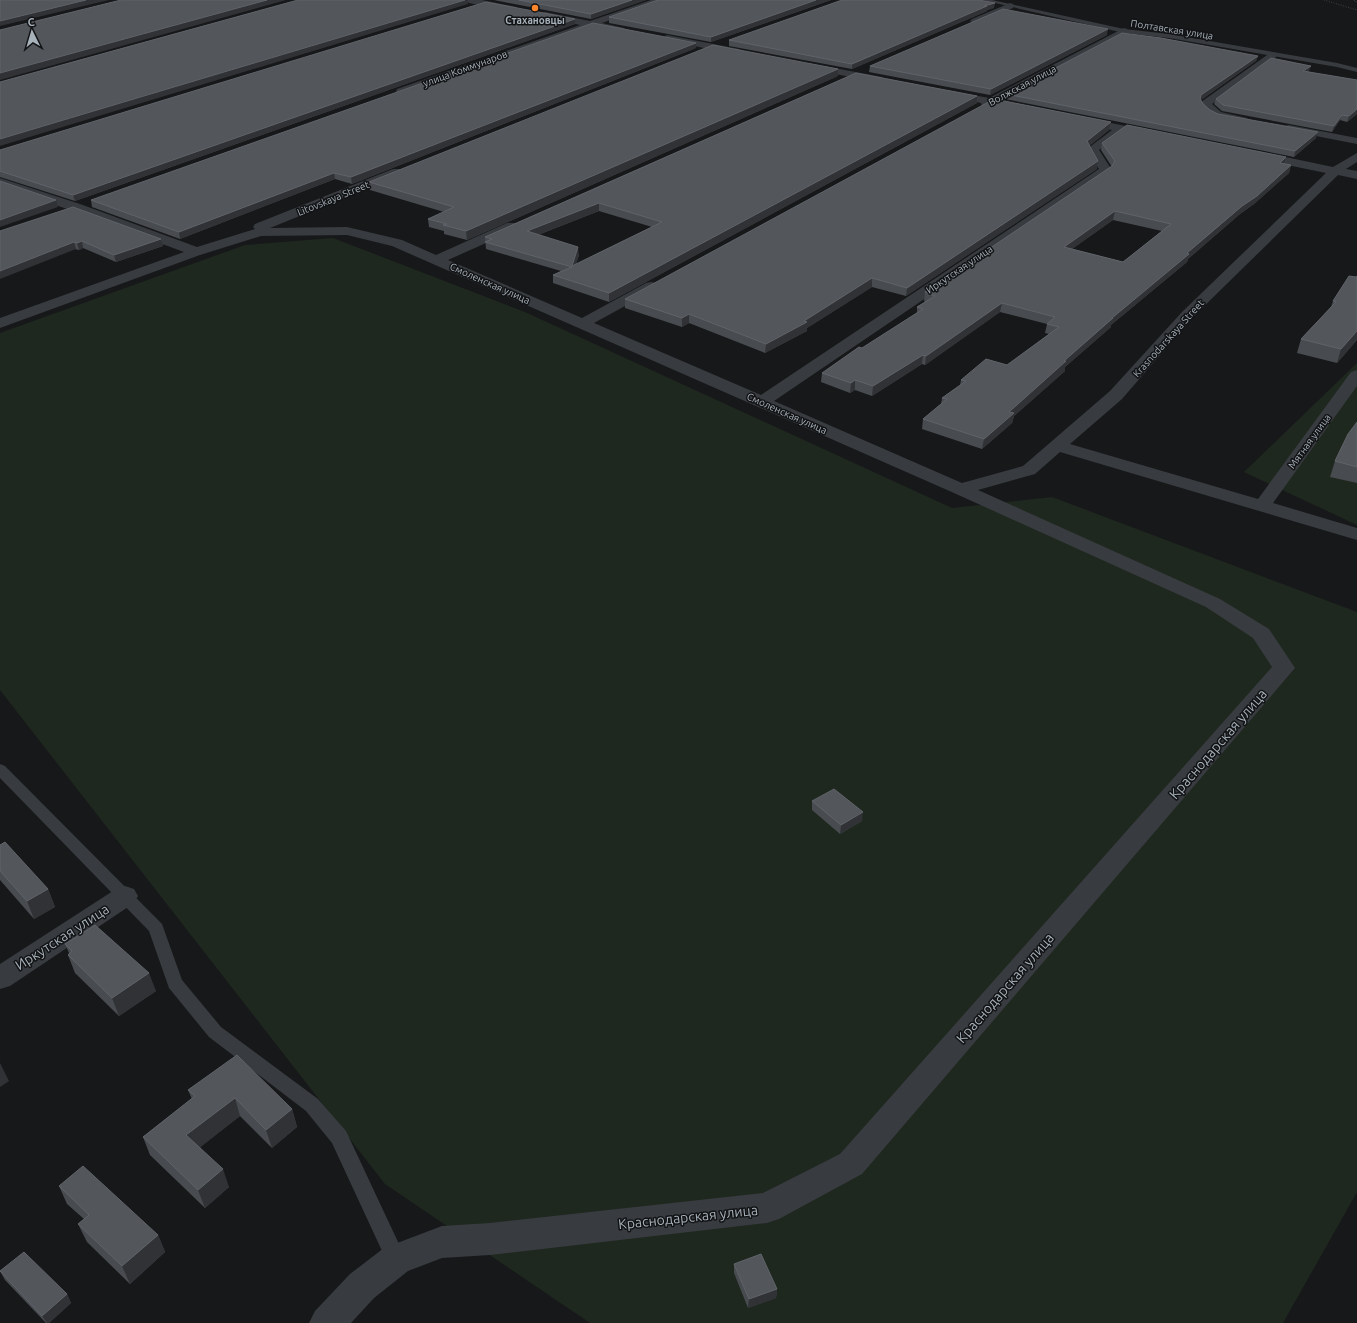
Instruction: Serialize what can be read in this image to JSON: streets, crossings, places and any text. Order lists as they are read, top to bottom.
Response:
{
  "streets": {
    "street": [
      "улица Коммунаров",
      "Волжская улица",
      "Litovskaya Street",
      "Иркутская улица",
      "Смоленская улица",
      "Krasnodarskaya Street",
      "Мятная улица",
      "Краснодарская улица"
    ],
    "lane": ["Полтавская улица"]
  },
  "crossings": [
    ["Полтавская улица", "Волжская улица"],
    ["Litovskaya Street", "Смоленская улица"],
    ["Иркутская улица", "Смоленская улица"],
    ["Смоленская улица", "Krasnodarskaya Street"],
    ["Смоленская улица", "Краснодарская улица"],
    ["Krasnodarskaya Street", "Краснодарская улица"]
  ],
  "places": ["Стахановцы"],
  "north": "top"
}
